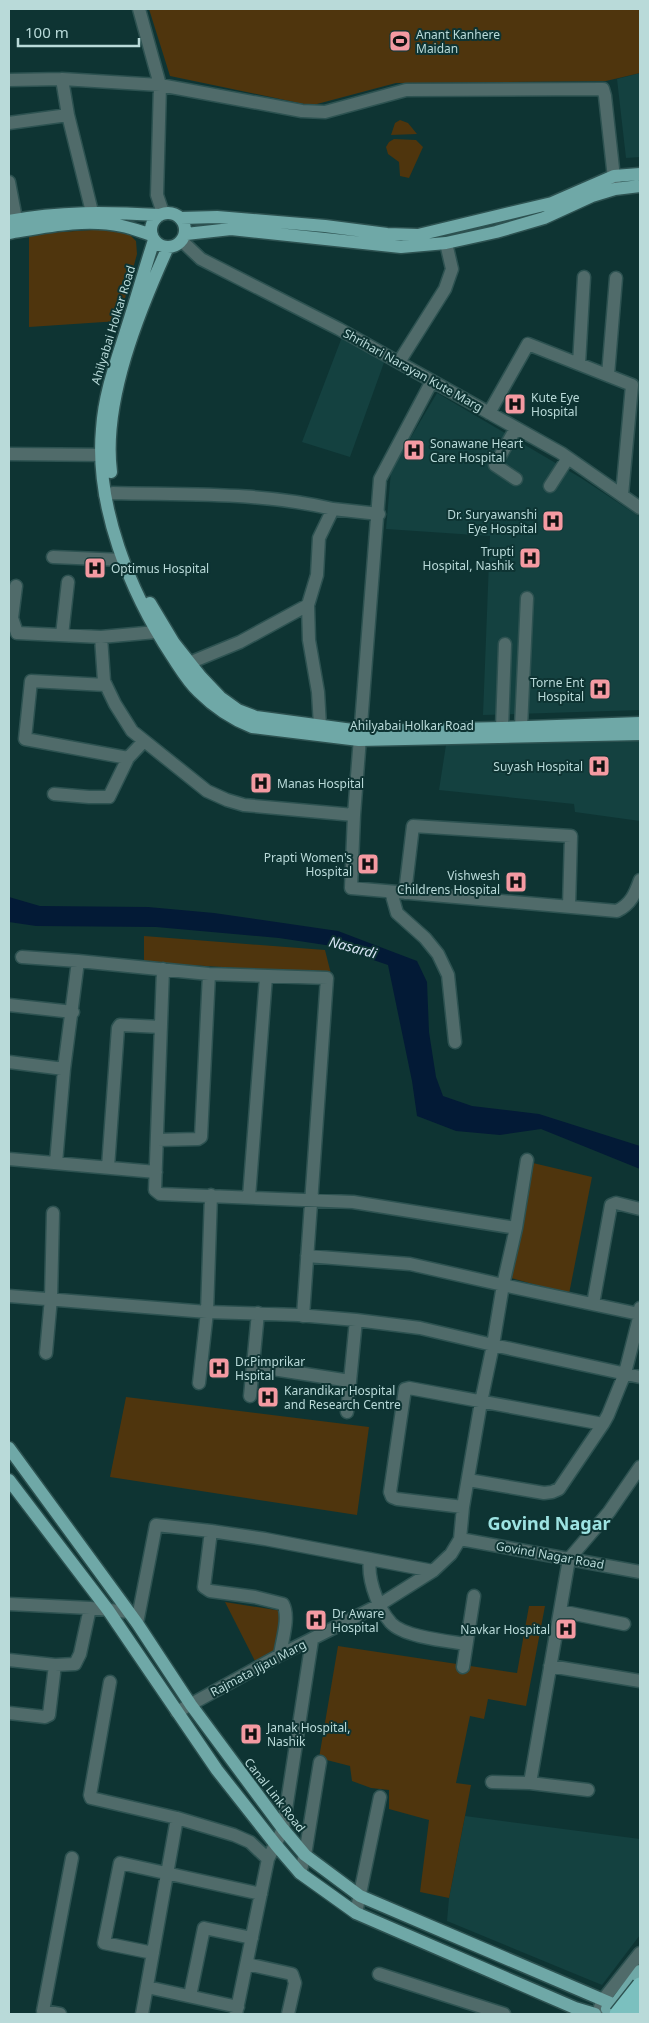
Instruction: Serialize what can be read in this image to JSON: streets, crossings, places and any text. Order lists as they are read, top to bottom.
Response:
{
  "streets": {
    "main road": ["Ahilyabai Holkar Road", "Canal Link Road"],
    "street": ["Shrihari Narayan Kute Marg", "Govind Nagar Road", "Rajmata Jijau Marg"]
  },
  "crossings": [
    ["Ahilyabai Holkar Road", "Shrihari Narayan Kute Marg"],
    ["Govind Nagar Road", "Rajmata Jijau Marg"],
    ["Rajmata Jijau Marg", "Canal Link Road"]
  ],
  "districts": ["Govind Nagar"],
  "water": ["Nasardi"],
  "places": {
    "sports": ["Anant Kanhere Maidan"],
    "hospital": [
      "Kute Eye Hospital",
      "Sonawane Heart Care Hospital",
      "Dr. Suryawanshi Eye Hospital",
      "Trupti Hospital, Nashik",
      "Optimus Hospital",
      "Torne Ent Hospital",
      "Suyash Hospital",
      "Manas Hospital",
      "Prapti Women's Hospital",
      "Vishwesh Childrens Hospital",
      "Dr.Pimprikar Hspital",
      "Karandikar Hospital and Research Centre",
      "Dr Aware Hospital",
      "Navkar Hospital",
      "Janak Hospital, Nashik"
    ]
  },
  "scale_bar": "100 m"
}
